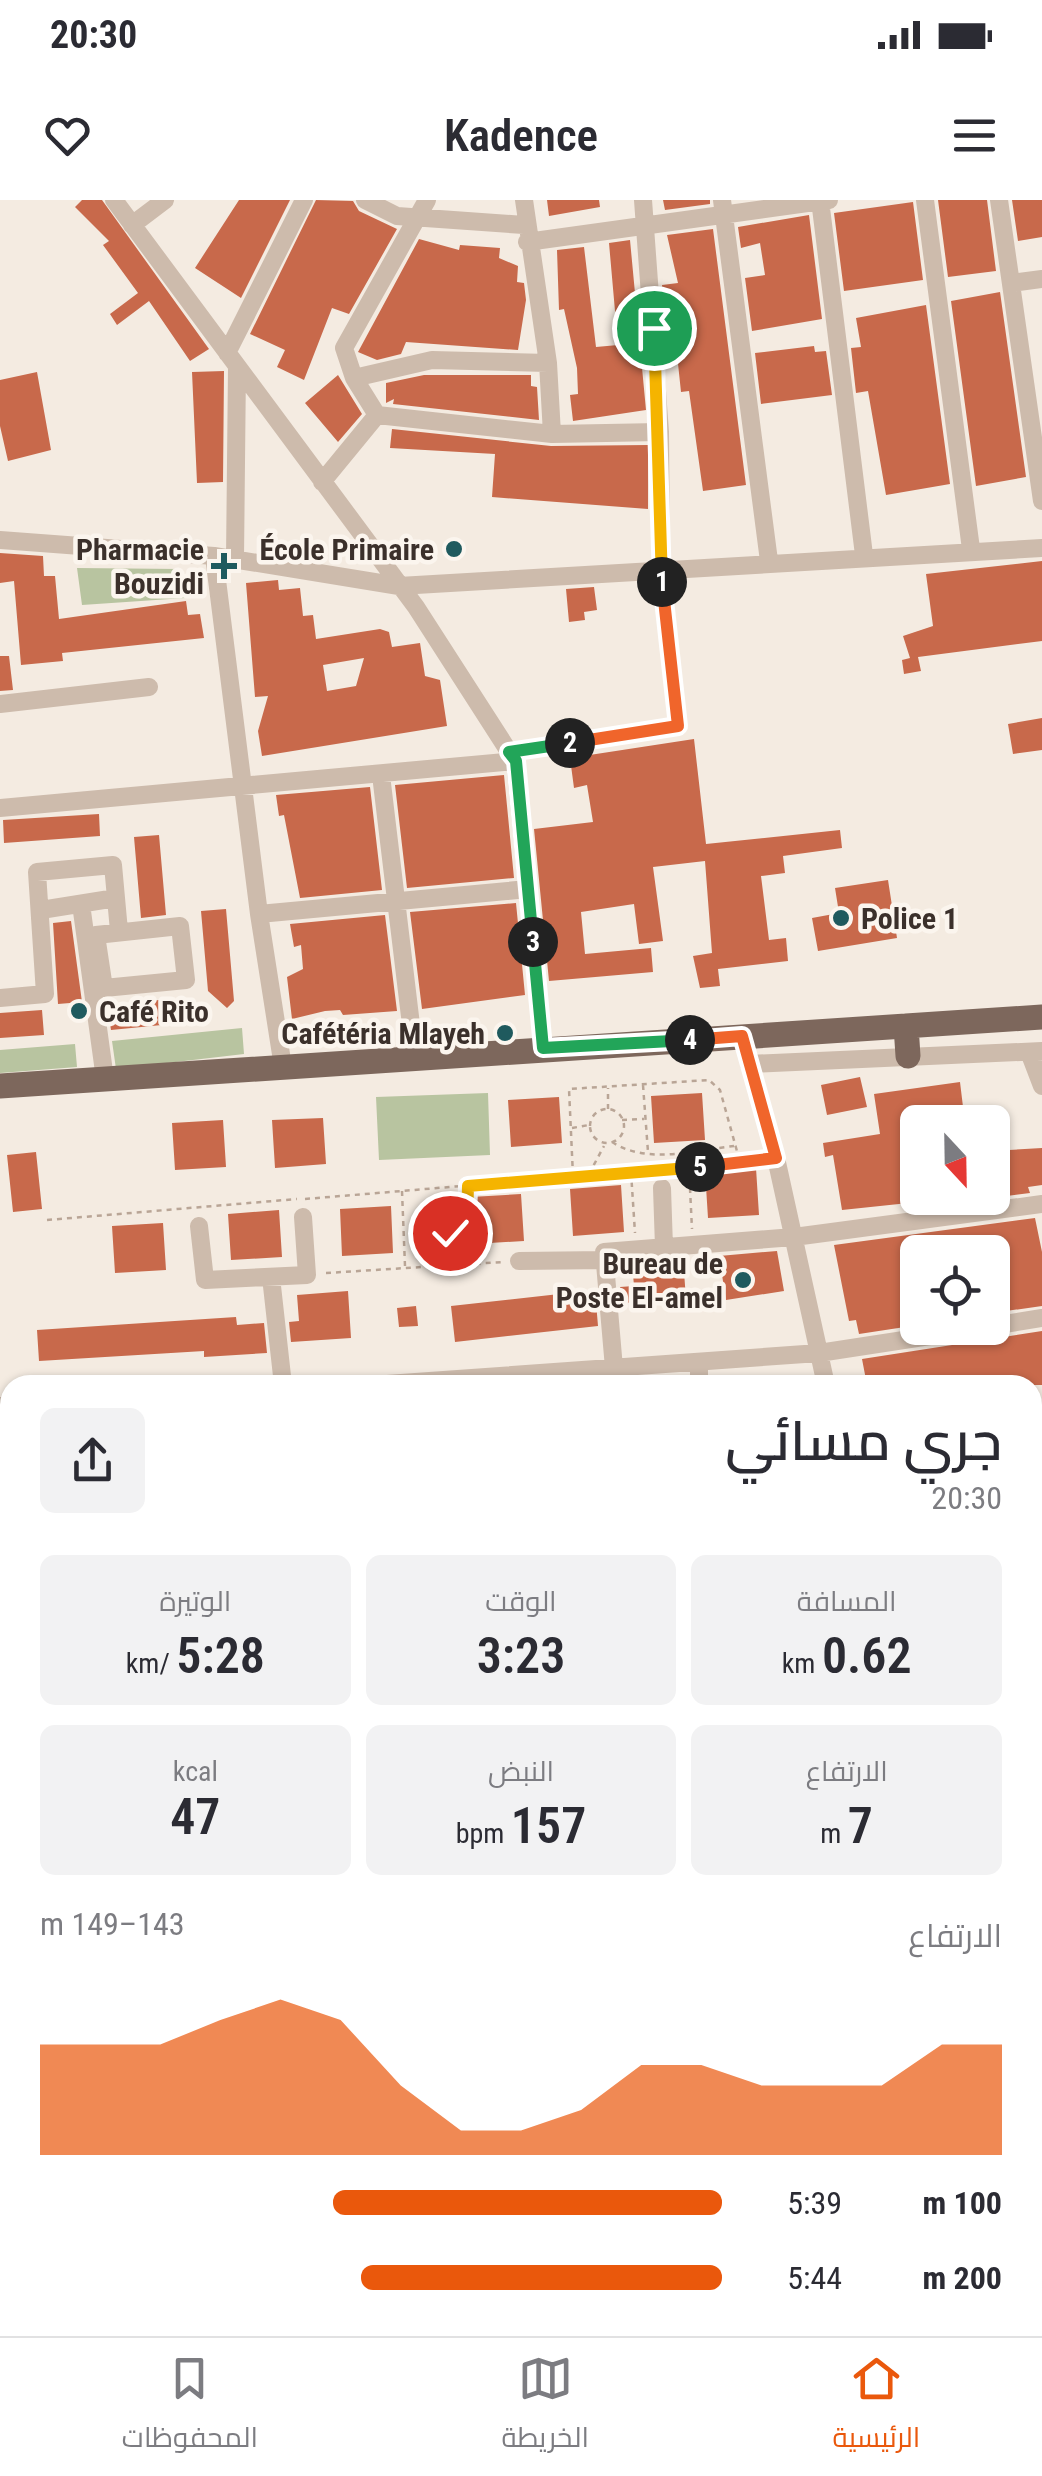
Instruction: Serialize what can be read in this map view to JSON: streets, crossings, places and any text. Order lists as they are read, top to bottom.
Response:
{
  "places": {
    "other": [
      "École Primaire",
      "Police 1",
      "Café Rito",
      "Cafétéria Mlayeh",
      "Bureau de Poste El-amel"
    ],
    "health": ["Pharmacie Bouzidi"]
  },
  "north": "bottom",
  "page": {
    "status": "20:30",
    "header": "Kadence",
    "pins": [
      "1",
      "2",
      "3",
      "4",
      "5"
    ],
    "heading": ["جري مسائي", "20:30"],
    "stats": [
      ["المسافة", "0.62 km"],
      ["الوقت", "3:23"],
      ["الوتيرة", "5:28 /km"],
      ["الارتفاع", "7 m"],
      ["النبض", "157 bpm"],
      ["kcal", "47"]
    ],
    "chart": ["الارتفاع", "143–149 m"],
    "list": [
      {
        "name": "100 m",
        "note": "5:39"
      },
      {
        "name": "200 m",
        "note": "5:44"
      }
    ],
    "tabs": ["الرئيسية", "الخريطة", "المحفوظات"]
  }
}
